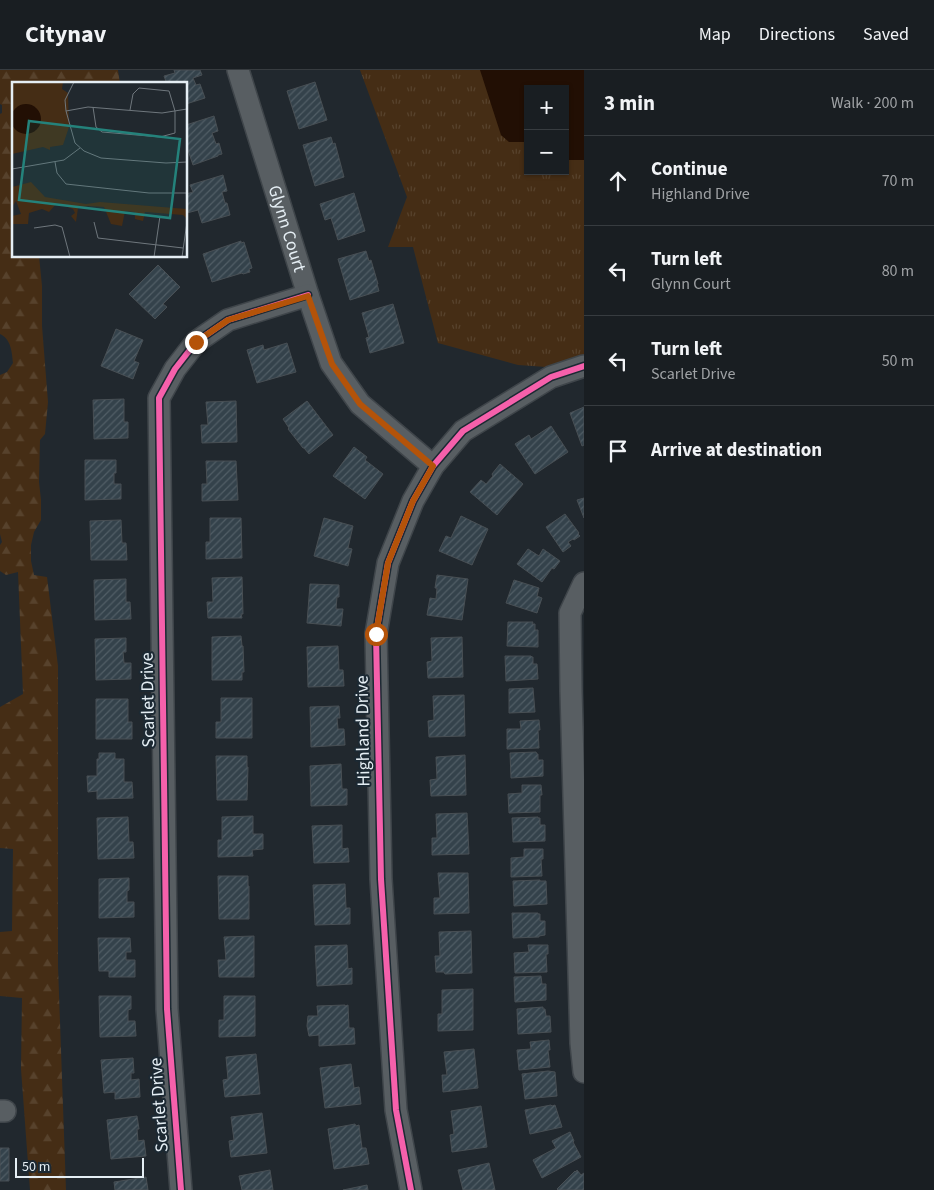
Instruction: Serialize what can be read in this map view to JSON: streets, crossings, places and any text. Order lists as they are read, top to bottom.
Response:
{
  "streets": {
    "street": ["Glynn Court", "Scarlet Drive", "Highland Drive"]
  },
  "crossings": [
    ["Glynn Court", "Scarlet Drive"],
    ["Glynn Court", "Highland Drive"]
  ],
  "scale_bar": "50 m",
  "page": {
    "header": "Citynav",
    "nav": ["Map", "Directions", "Saved"],
    "heading": ["3 min", "Walk · 200 m"],
    "map_buttons": ["+", "−"],
    "list": [
      ["Continue", "Highland Drive", "70 m"],
      ["Turn left", "Glynn Court", "80 m"],
      ["Turn left", "Scarlet Drive", "50 m"],
      "Arrive at destination"
    ],
    "scale": "50 m"
  }
}
